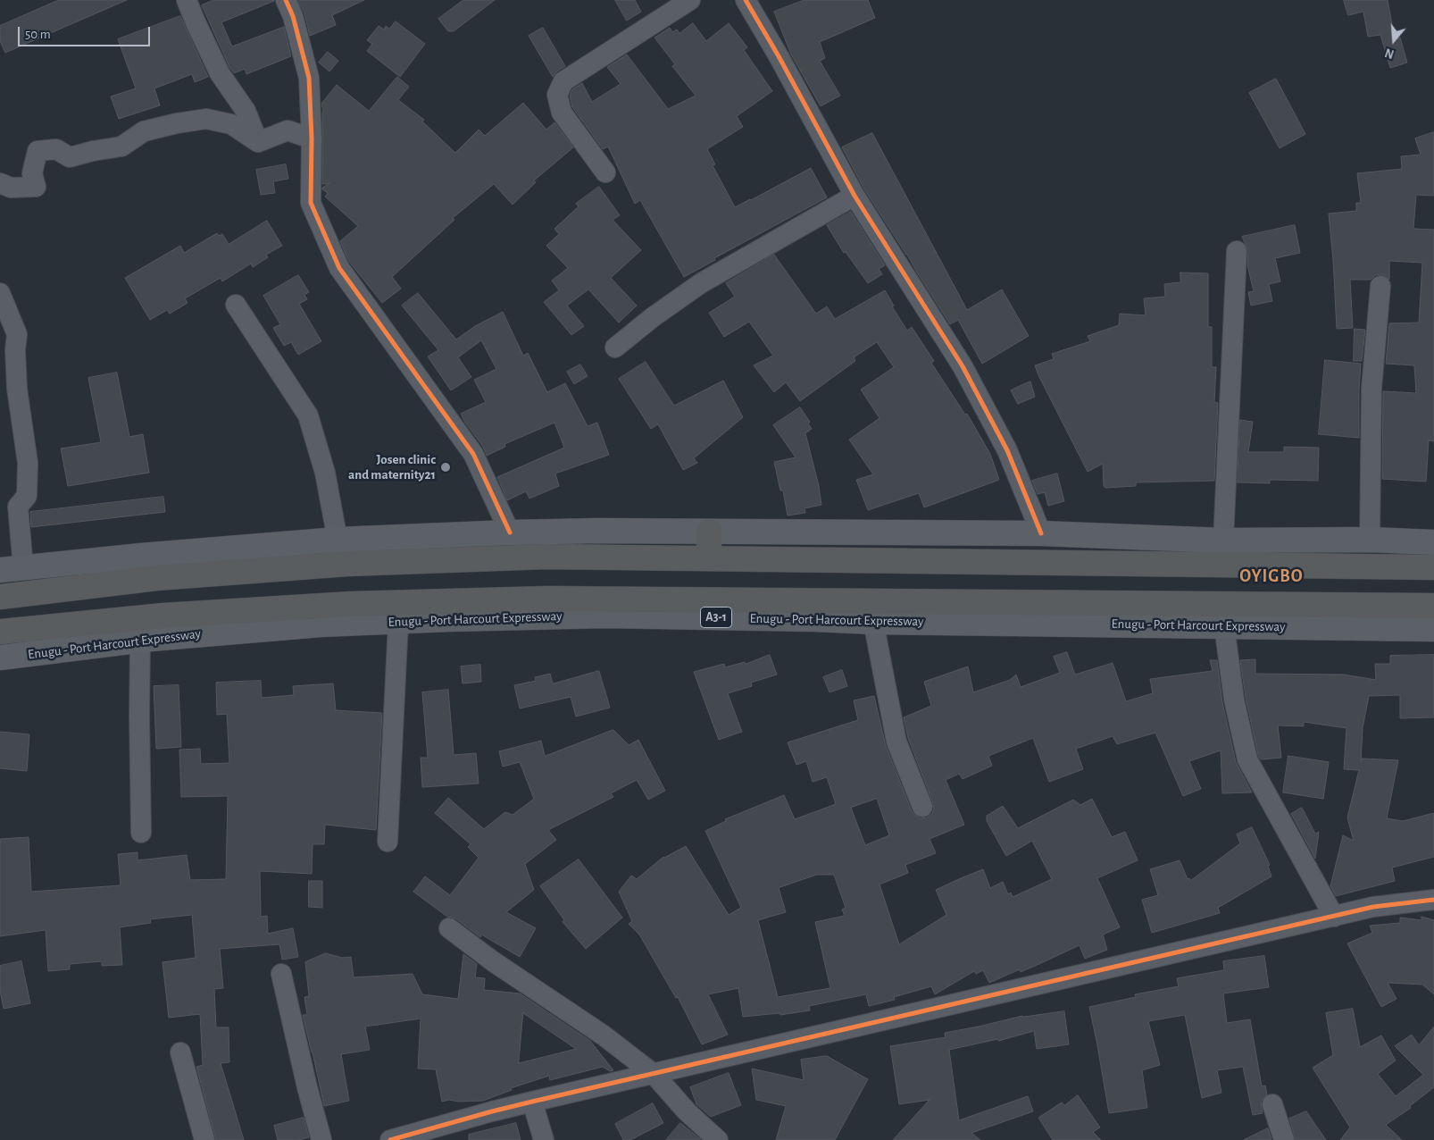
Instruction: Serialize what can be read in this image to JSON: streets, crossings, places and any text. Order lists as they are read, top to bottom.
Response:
{
  "streets": {
    "highway": ["A3-1", "Enugu - Port Harcourt Expressway"]
  },
  "districts": ["OYIGBO"],
  "places": ["Josen clinic and maternity21"],
  "scale_bar": "50 m",
  "north": "bottom"
}
